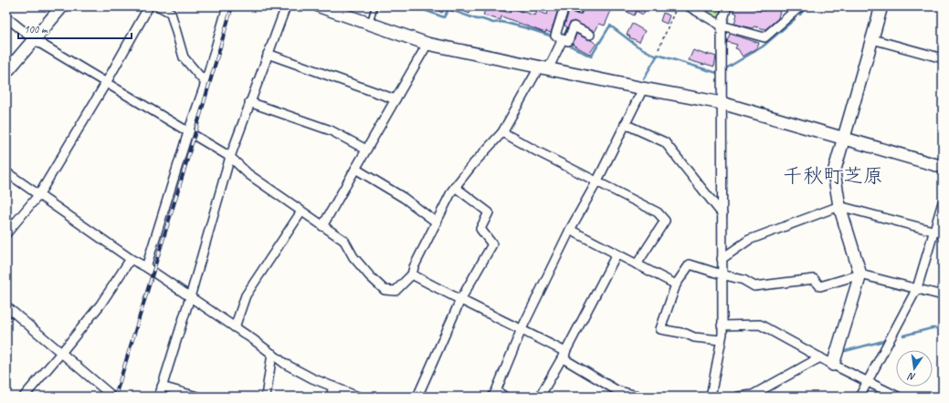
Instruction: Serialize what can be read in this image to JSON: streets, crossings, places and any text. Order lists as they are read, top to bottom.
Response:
{
  "districts": ["千秋町芝原"],
  "scale_bar": "100 m",
  "north": "bottom"
}
